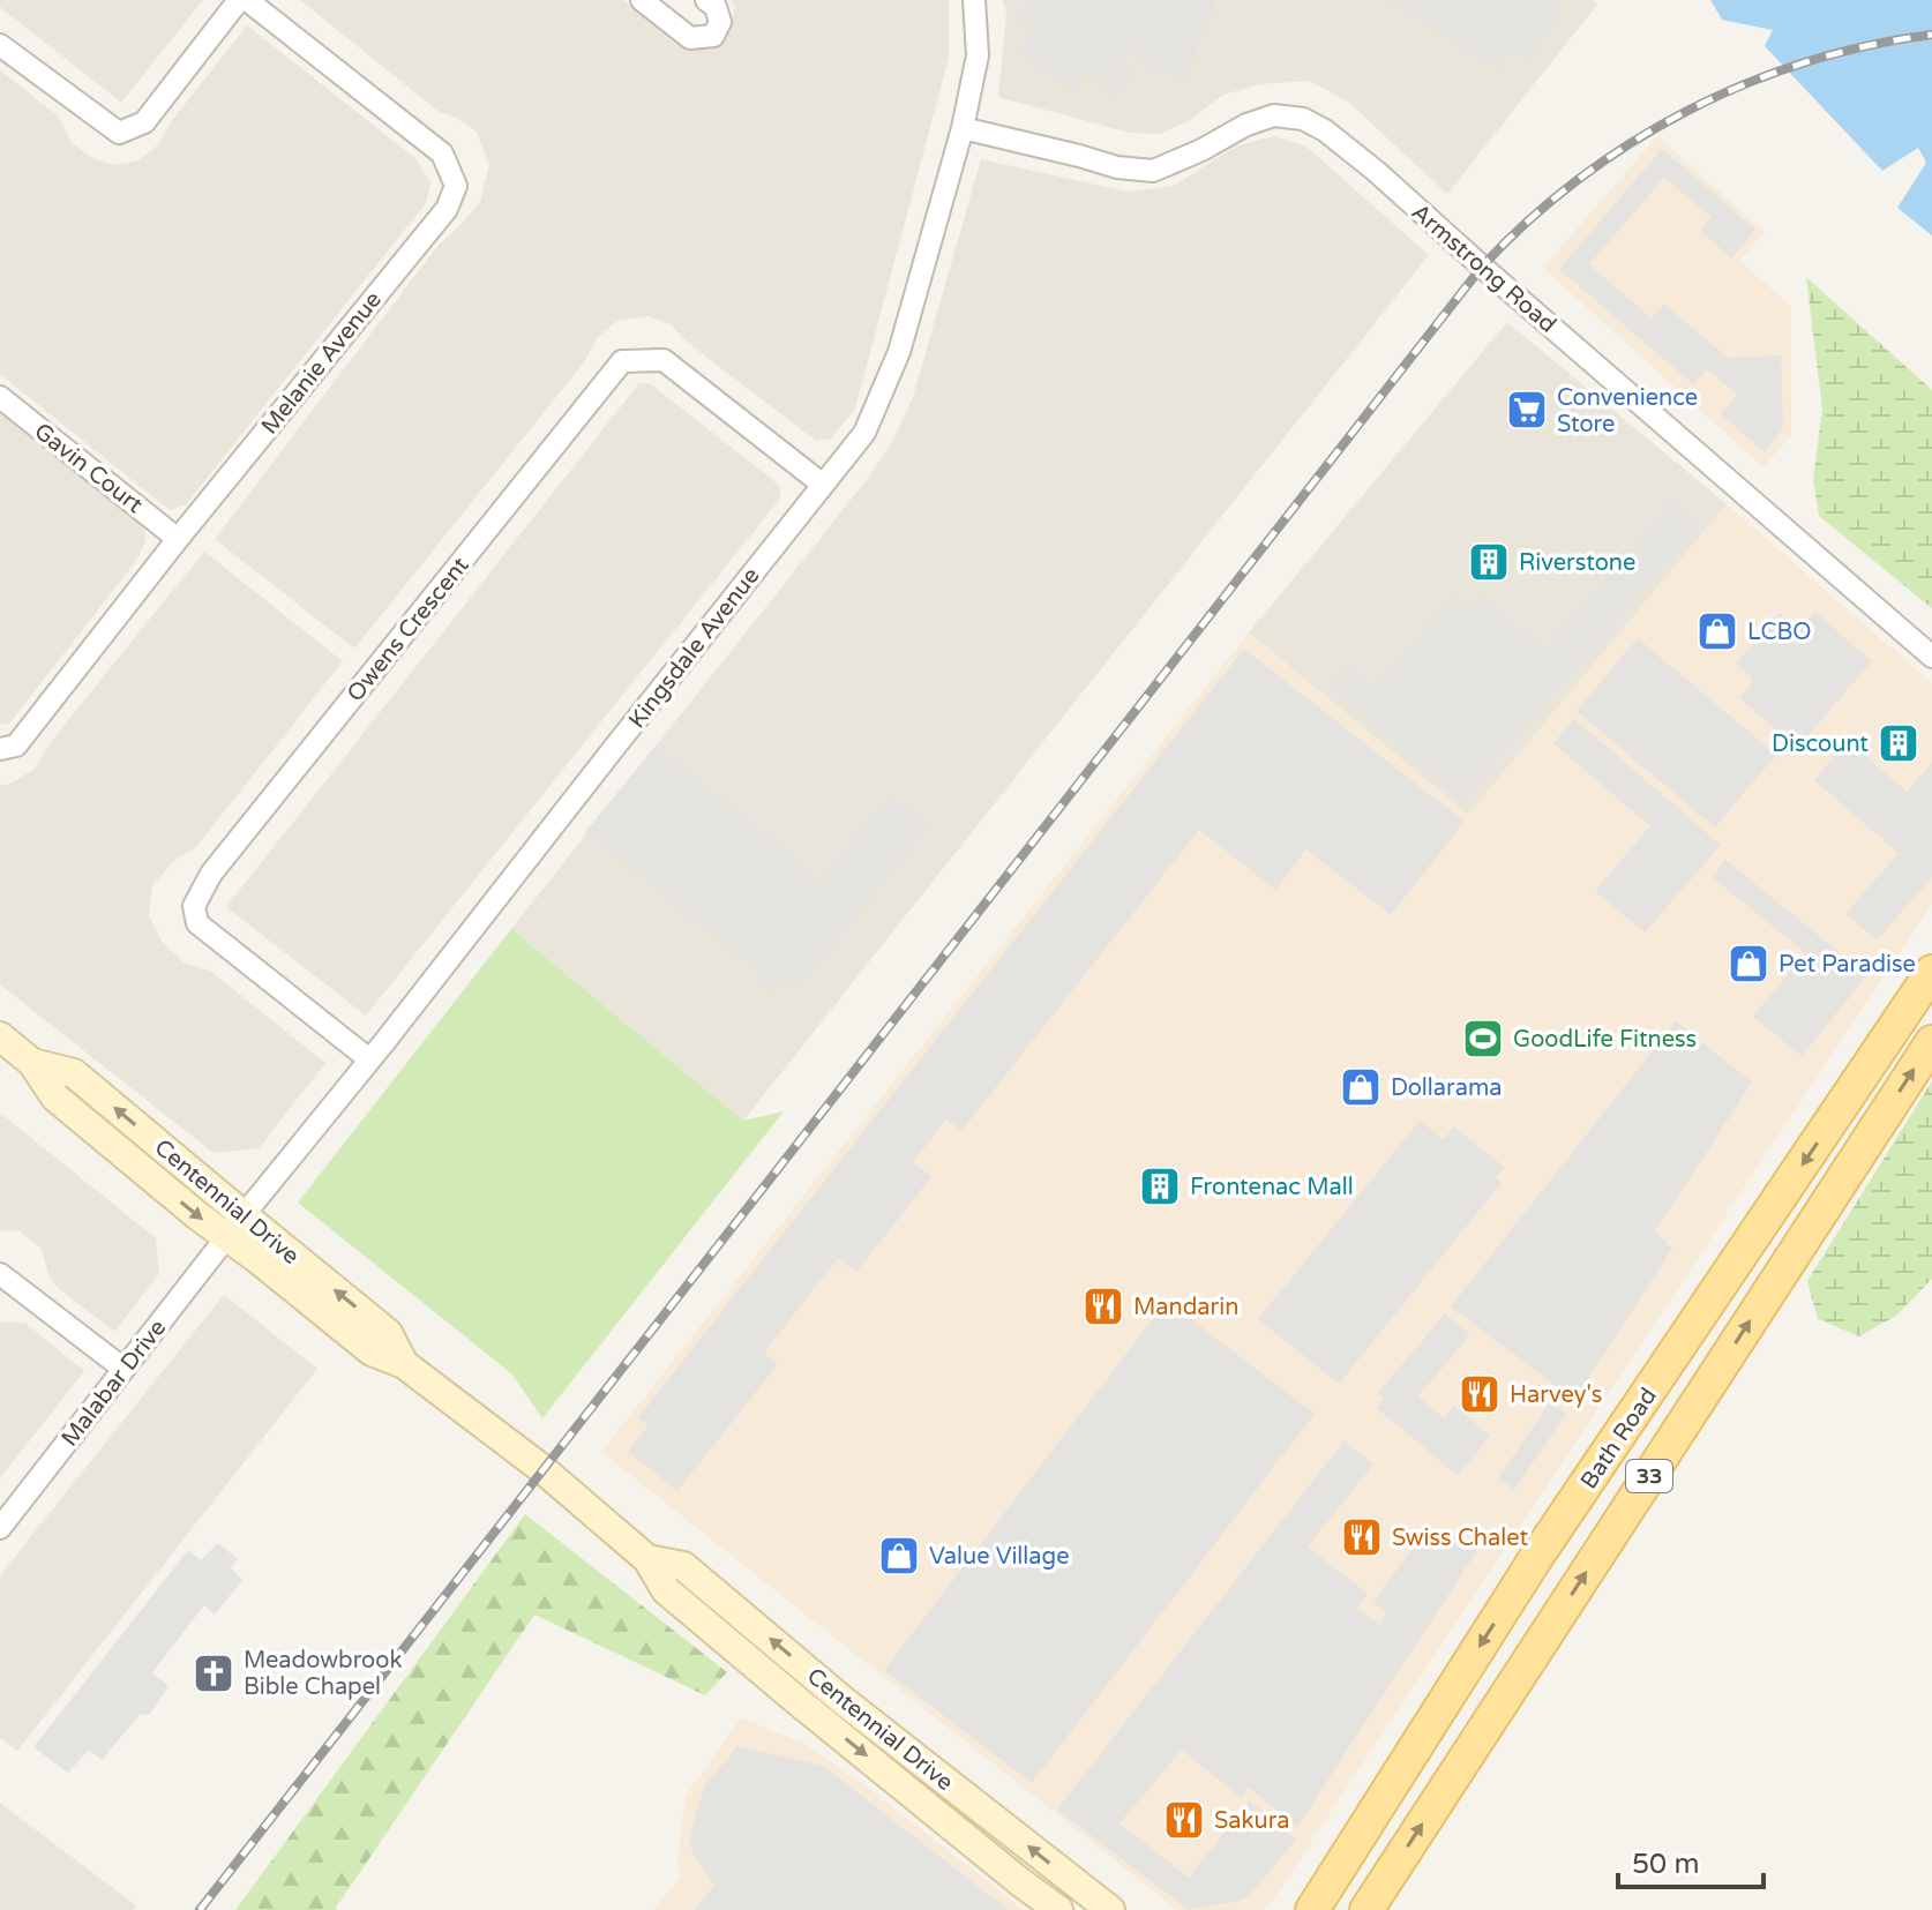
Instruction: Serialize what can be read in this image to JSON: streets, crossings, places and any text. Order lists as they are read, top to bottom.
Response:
{
  "streets": {
    "main road": ["Centennial Drive", "Bath Road", "33"],
    "street": [
      "Armstrong Road",
      "Melanie Avenue",
      "Gavin Court",
      "Owens Crescent",
      "Kingsdale Avenue",
      "Malabar Drive"
    ]
  },
  "crossings": [
    ["Armstrong Road", "Kingsdale Avenue"],
    ["Melanie Avenue", "Gavin Court"],
    ["Owens Crescent", "Kingsdale Avenue"],
    ["Kingsdale Avenue", "Centennial Drive"],
    ["Kingsdale Avenue", "Malabar Drive"],
    ["Centennial Drive", "Malabar Drive"]
  ],
  "places": {
    "supermarket": ["Convenience Store"],
    "building": ["Riverstone", "Discount", "Frontenac Mall"],
    "shop": [
      "LCBO",
      "Pet Paradise",
      "Dollarama",
      "Value Village"
    ],
    "sports": ["GoodLife Fitness"],
    "restaurant": [
      "Mandarin",
      "Harvey's",
      "Swiss Chalet",
      "Sakura"
    ],
    "church": ["Meadowbrook Bible Chapel"]
  },
  "scale_bar": "50 m"
}
